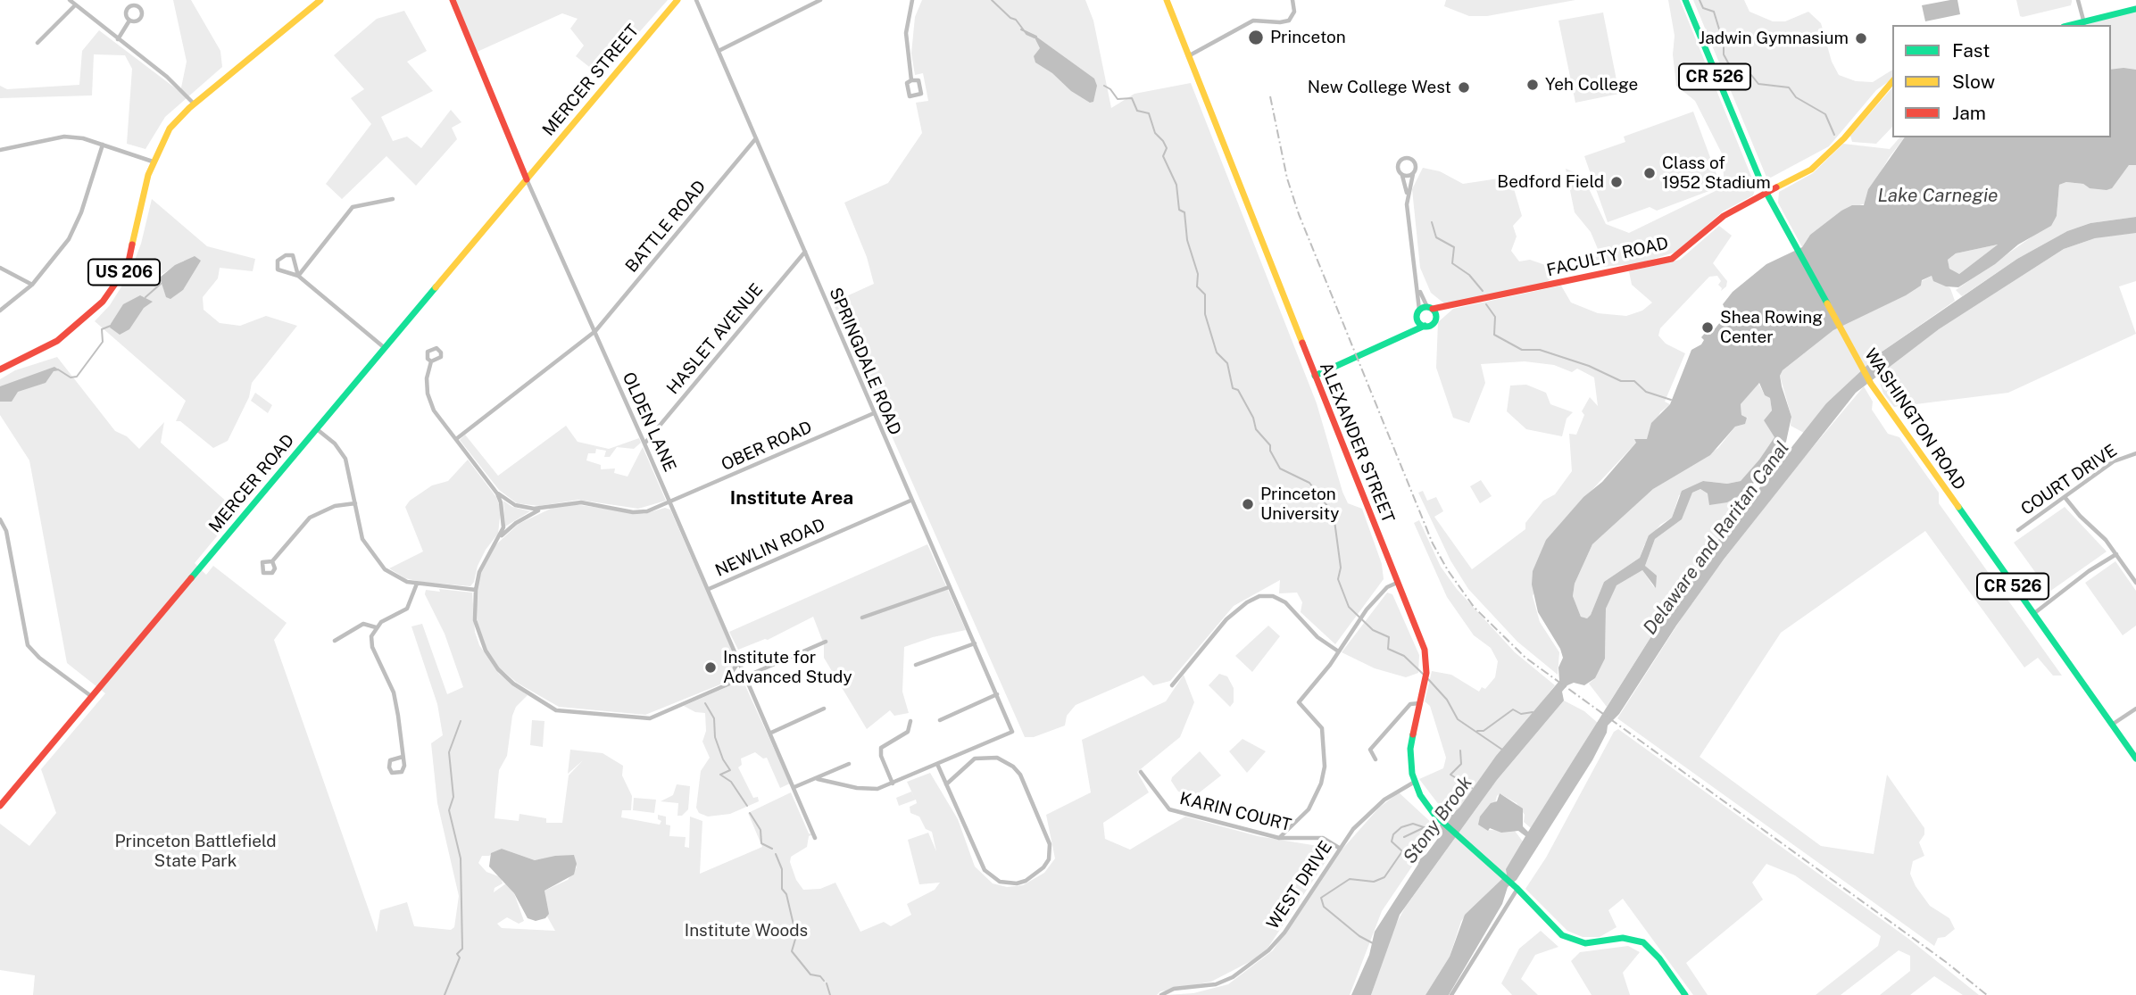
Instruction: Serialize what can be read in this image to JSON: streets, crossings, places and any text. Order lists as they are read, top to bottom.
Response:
{
  "streets": {
    "main road": [
      "CR 526",
      "MERCER STREET",
      "FACULTY ROAD",
      "US 206",
      "WASHINGTON ROAD",
      "ALEXANDER STREET",
      "MERCER ROAD"
    ],
    "street": [
      "BATTLE ROAD",
      "HASLET AVENUE",
      "SPRINGDALE ROAD",
      "OLDEN LANE",
      "OBER ROAD",
      "COURT DRIVE",
      "NEWLIN ROAD",
      "KARIN COURT",
      "WEST DRIVE"
    ]
  },
  "crossings": [
    ["MERCER STREET", "OLDEN LANE"],
    ["MERCER STREET", "MERCER ROAD"],
    ["BATTLE ROAD", "SPRINGDALE ROAD"],
    ["BATTLE ROAD", "OLDEN LANE"],
    ["FACULTY ROAD", "WASHINGTON ROAD"],
    ["HASLET AVENUE", "SPRINGDALE ROAD"],
    ["HASLET AVENUE", "OLDEN LANE"],
    ["SPRINGDALE ROAD", "OBER ROAD"],
    ["SPRINGDALE ROAD", "NEWLIN ROAD"],
    ["OLDEN LANE", "OBER ROAD"],
    ["OLDEN LANE", "MERCER ROAD"],
    ["OLDEN LANE", "NEWLIN ROAD"],
    ["ALEXANDER STREET", "WEST DRIVE"],
    ["KARIN COURT", "WEST DRIVE"]
  ],
  "districts": ["Institute Area"],
  "water": ["Lake Carnegie", "Delaware and Raritan Canal", "Stony Brook"],
  "parks": ["Princeton Battlefield State Park", "Institute Woods"],
  "places": [
    "Princeton",
    "Jadwin Gymnasium",
    "Yeh College",
    "New College West",
    "Class of 1952 Stadium",
    "Bedford Field",
    "Shea Rowing Center",
    "Princeton University",
    "Institute for Advanced Study"
  ],
  "legend": ["Fast", "Slow", "Jam"]
}
